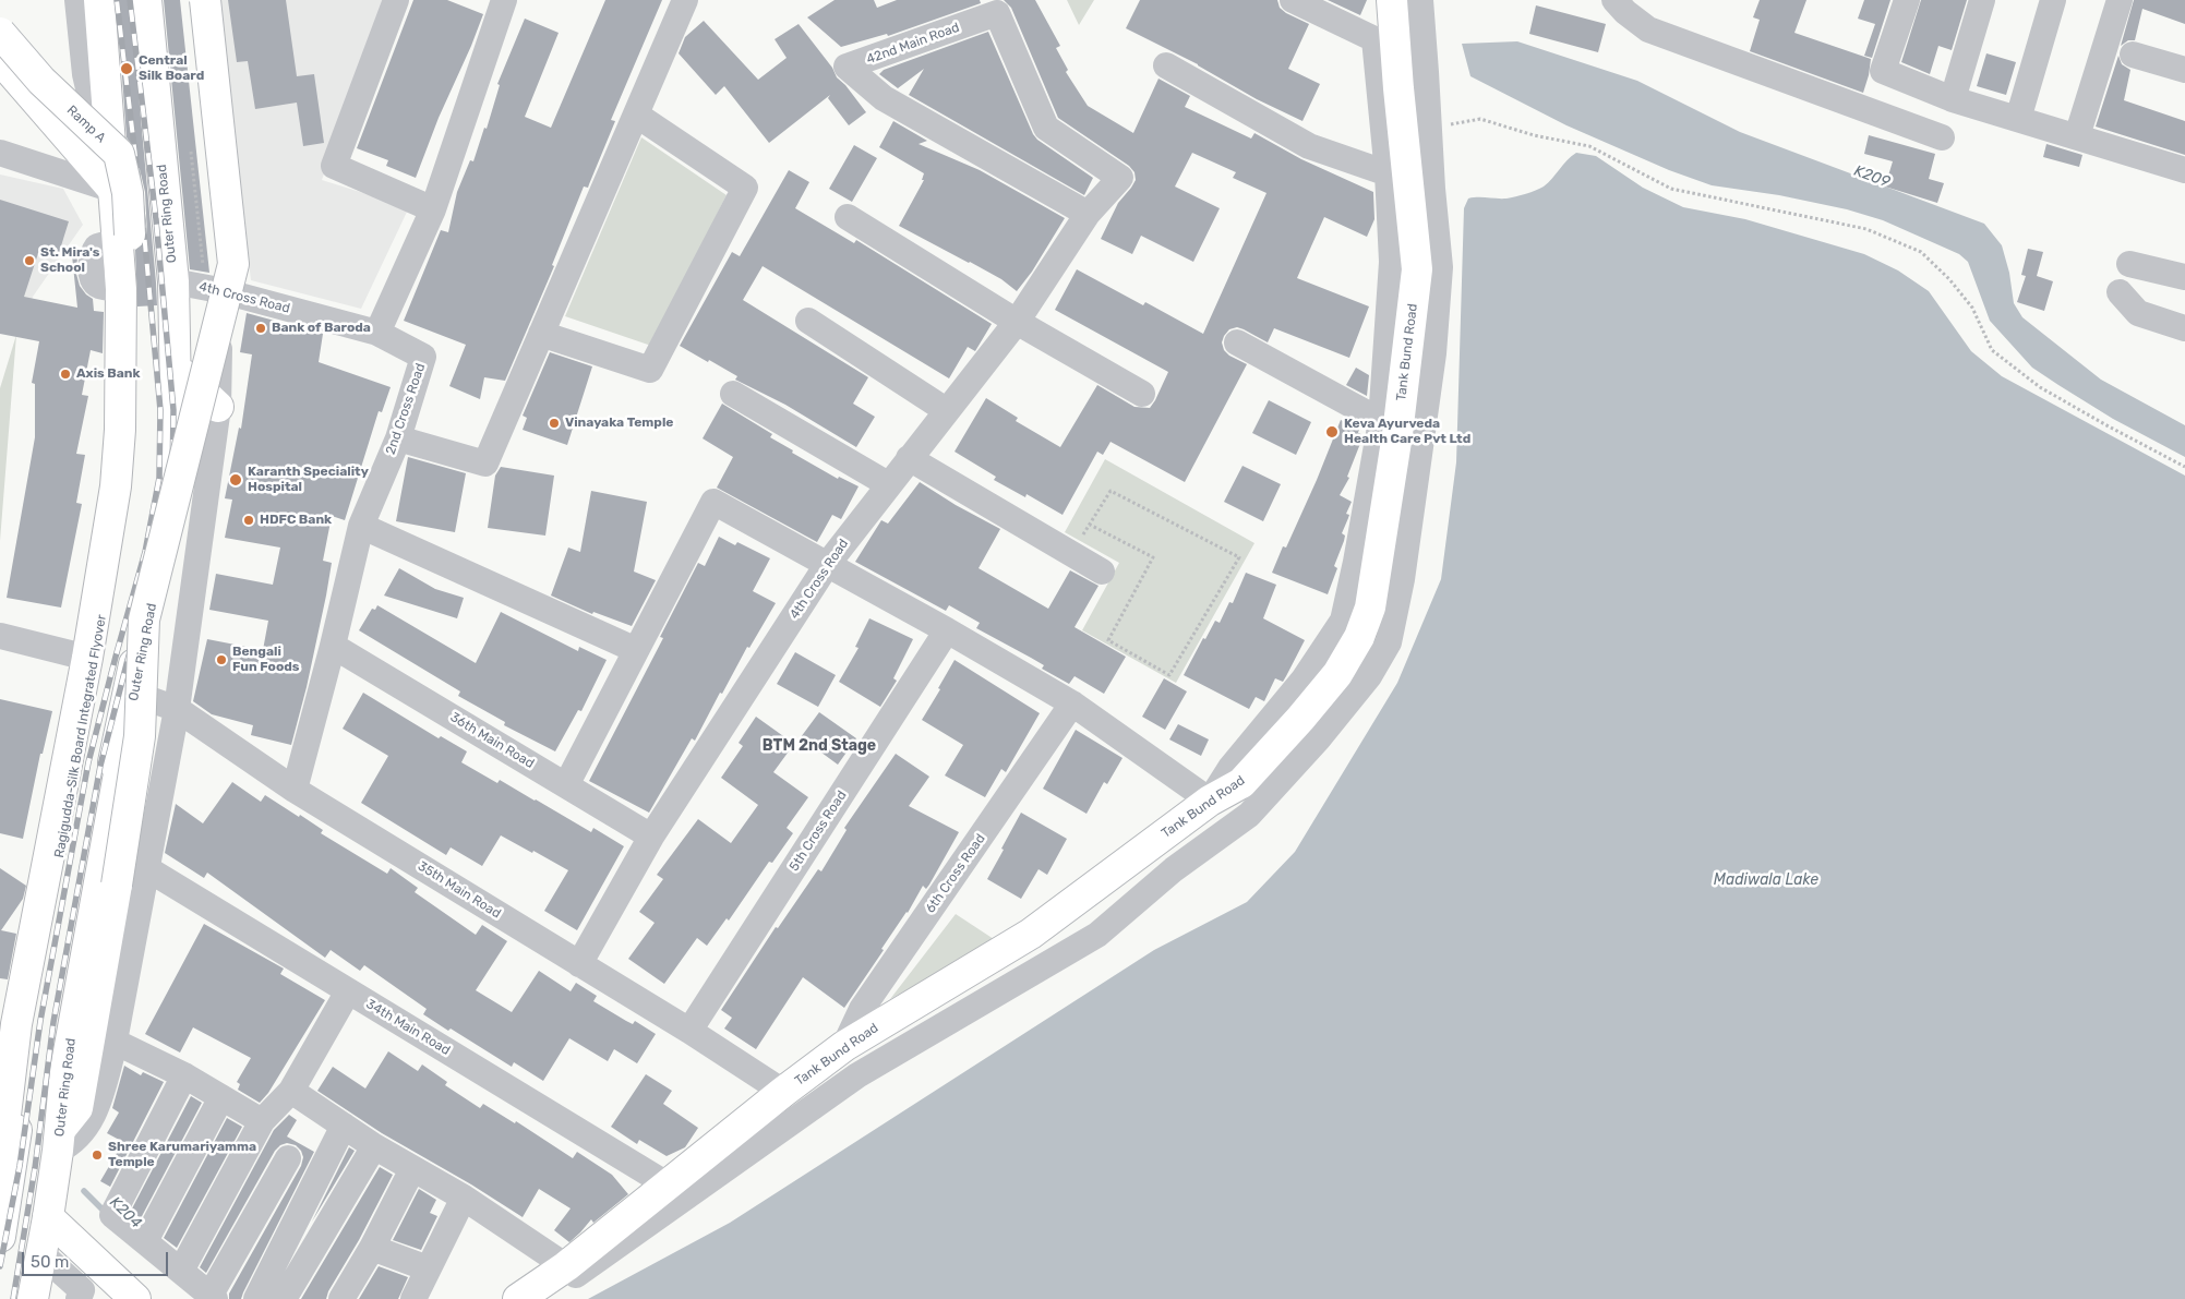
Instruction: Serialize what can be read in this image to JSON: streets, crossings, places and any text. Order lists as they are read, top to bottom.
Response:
{
  "streets": {
    "main road": [
      "Ramp A",
      "Outer Ring Road",
      "Tank Bund Road",
      "Ragigudda-Silk Board Integrated Flyover"
    ],
    "street": [
      "42nd Main Road",
      "4th Cross Road",
      "2nd Cross Road",
      "36th Main Road",
      "5th Cross Road",
      "6th Cross Road",
      "35th Main Road",
      "34th Main Road"
    ]
  },
  "crossings": [
    ["42nd Main Road", "4th Cross Road"],
    ["Ramp A", "Ragigudda-Silk Board Integrated Flyover"],
    ["Outer Ring Road", "4th Cross Road"],
    ["Outer Ring Road", "35th Main Road"],
    ["Outer Ring Road", "34th Main Road"],
    ["4th Cross Road", "2nd Cross Road"],
    ["4th Cross Road", "36th Main Road"],
    ["4th Cross Road", "35th Main Road"],
    ["Tank Bund Road", "6th Cross Road"],
    ["Tank Bund Road", "35th Main Road"],
    ["Tank Bund Road", "34th Main Road"],
    ["2nd Cross Road", "36th Main Road"],
    ["2nd Cross Road", "35th Main Road"],
    ["5th Cross Road", "35th Main Road"]
  ],
  "districts": ["BTM 2nd Stage"],
  "water": ["K209", "Madiwala Lake", "K204"],
  "places": [
    "Central Silk Board",
    "St. Mira's School",
    "Bank of Baroda",
    "Axis Bank",
    "Vinayaka Temple",
    "Keva Ayurveda Health Care Pvt Ltd",
    "Karanth Speciality Hospital",
    "HDFC Bank",
    "Bengali Fun Foods",
    "Shree Karumariyamma Temple"
  ],
  "scale_bar": "50 m"
}
